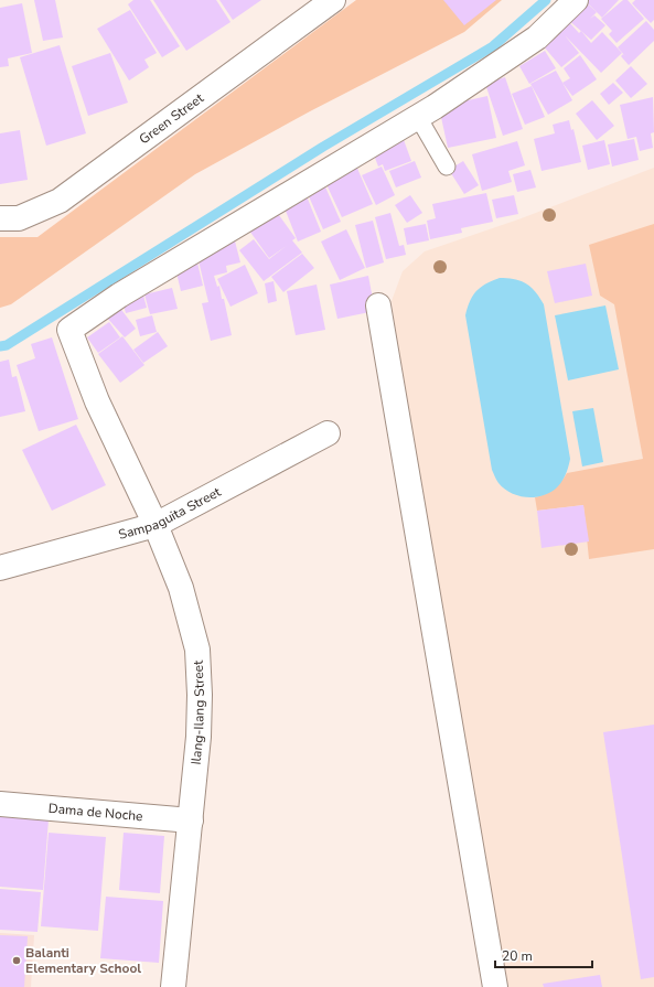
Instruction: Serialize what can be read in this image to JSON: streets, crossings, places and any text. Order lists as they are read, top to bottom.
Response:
{
  "streets": {
    "street": [
      "Green Street",
      "Sampaguita Street",
      "Ilang-Ilang Street",
      "Dama de Noche"
    ]
  },
  "crossings": [
    ["Sampaguita Street", "Ilang-Ilang Street"],
    ["Ilang-Ilang Street", "Dama de Noche"]
  ],
  "places": ["Balanti Elementary School"],
  "scale_bar": "20 m"
}
